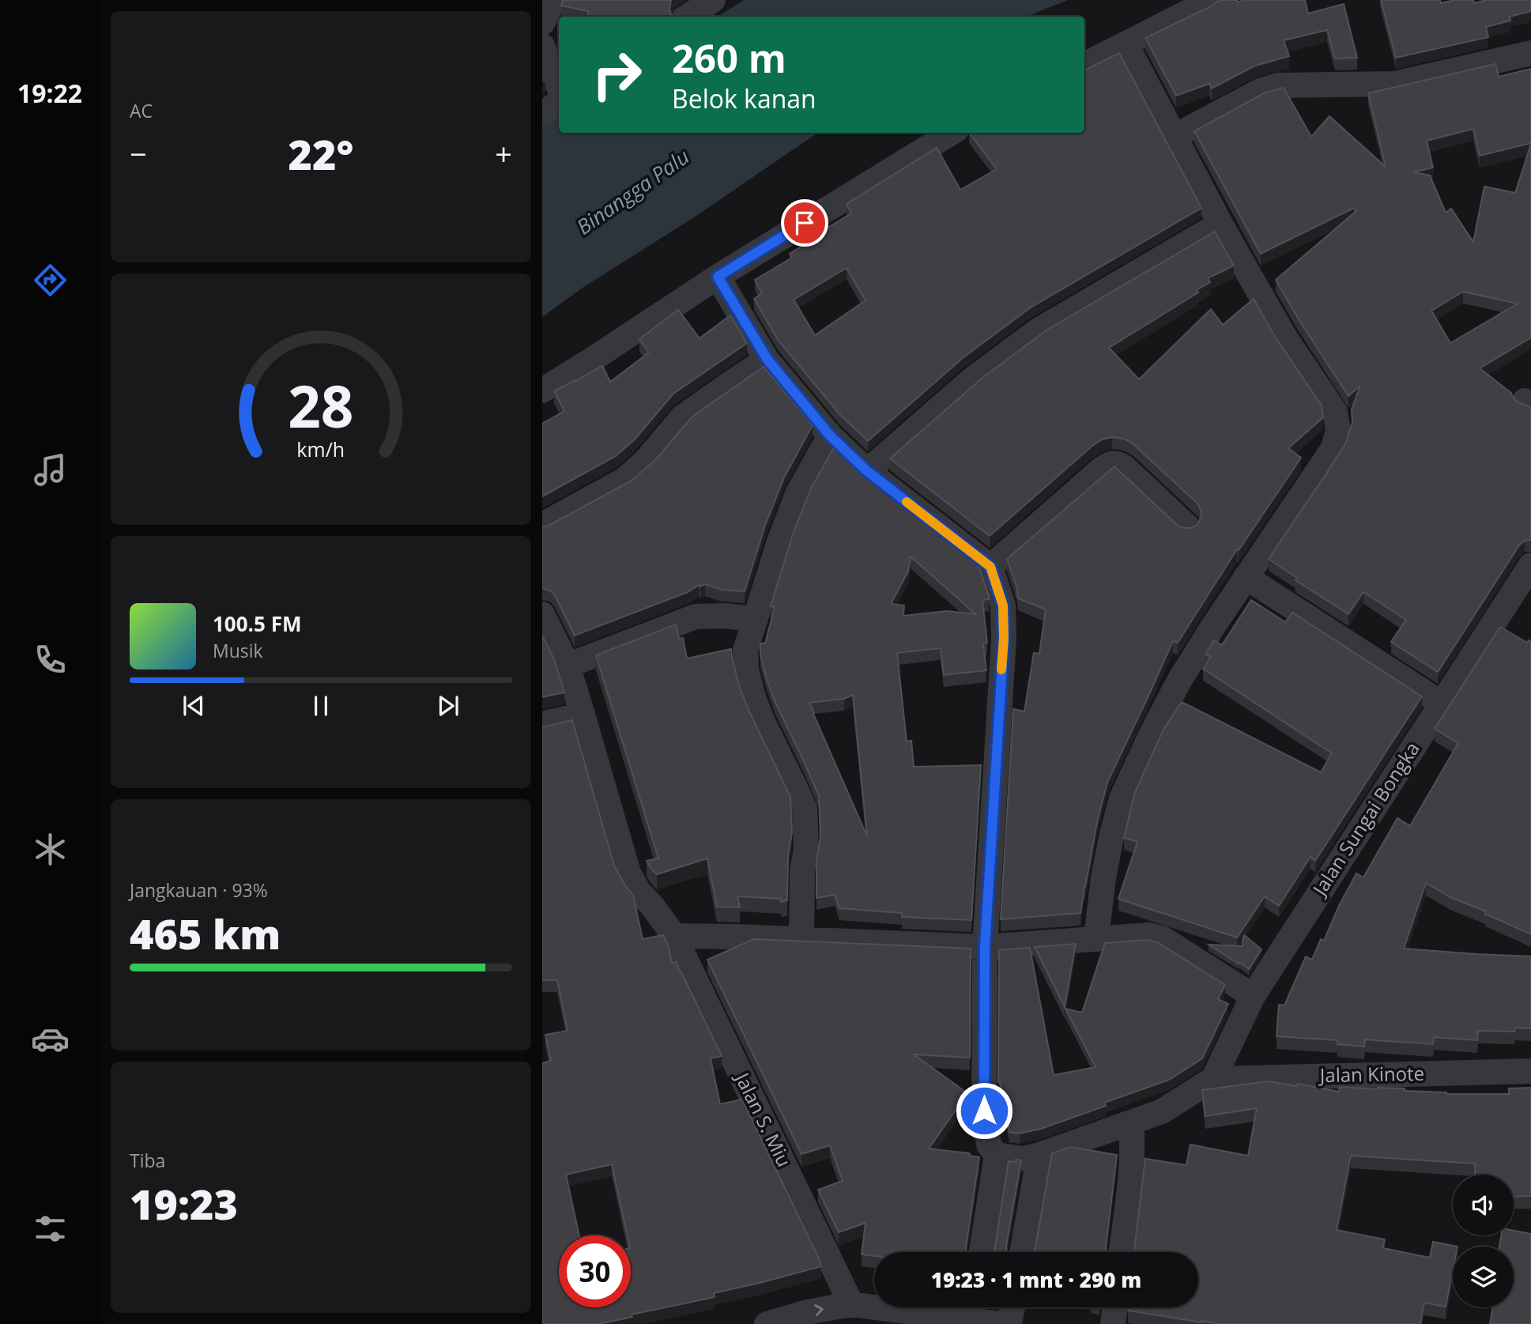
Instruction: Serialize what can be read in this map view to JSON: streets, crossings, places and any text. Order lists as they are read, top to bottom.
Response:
{
  "streets": {
    "street": ["Jalan Sungai Bongka", "Jalan Kinote", "Jalan S. Miu"]
  },
  "crossings": [
    ["Jalan Sungai Bongka", "Jalan Kinote"]
  ],
  "water": ["Binangga Palu"],
  "page": {
    "tabs": "19:22",
    "tile": [
      "AC",
      ["Jangkauan · 93%", "465 km"],
      ["Tiba", "19:23"]
    ],
    "turn": ["260 m", "Belok kanan"],
    "heat": ["−", "22°", "+"],
    "song": ["100.5 FM", "Musik"],
    "limit": "30",
    "trip": "19:23 · 1 mnt · 290 m",
    "gauge": ["28", "km/h"]
  }
}
